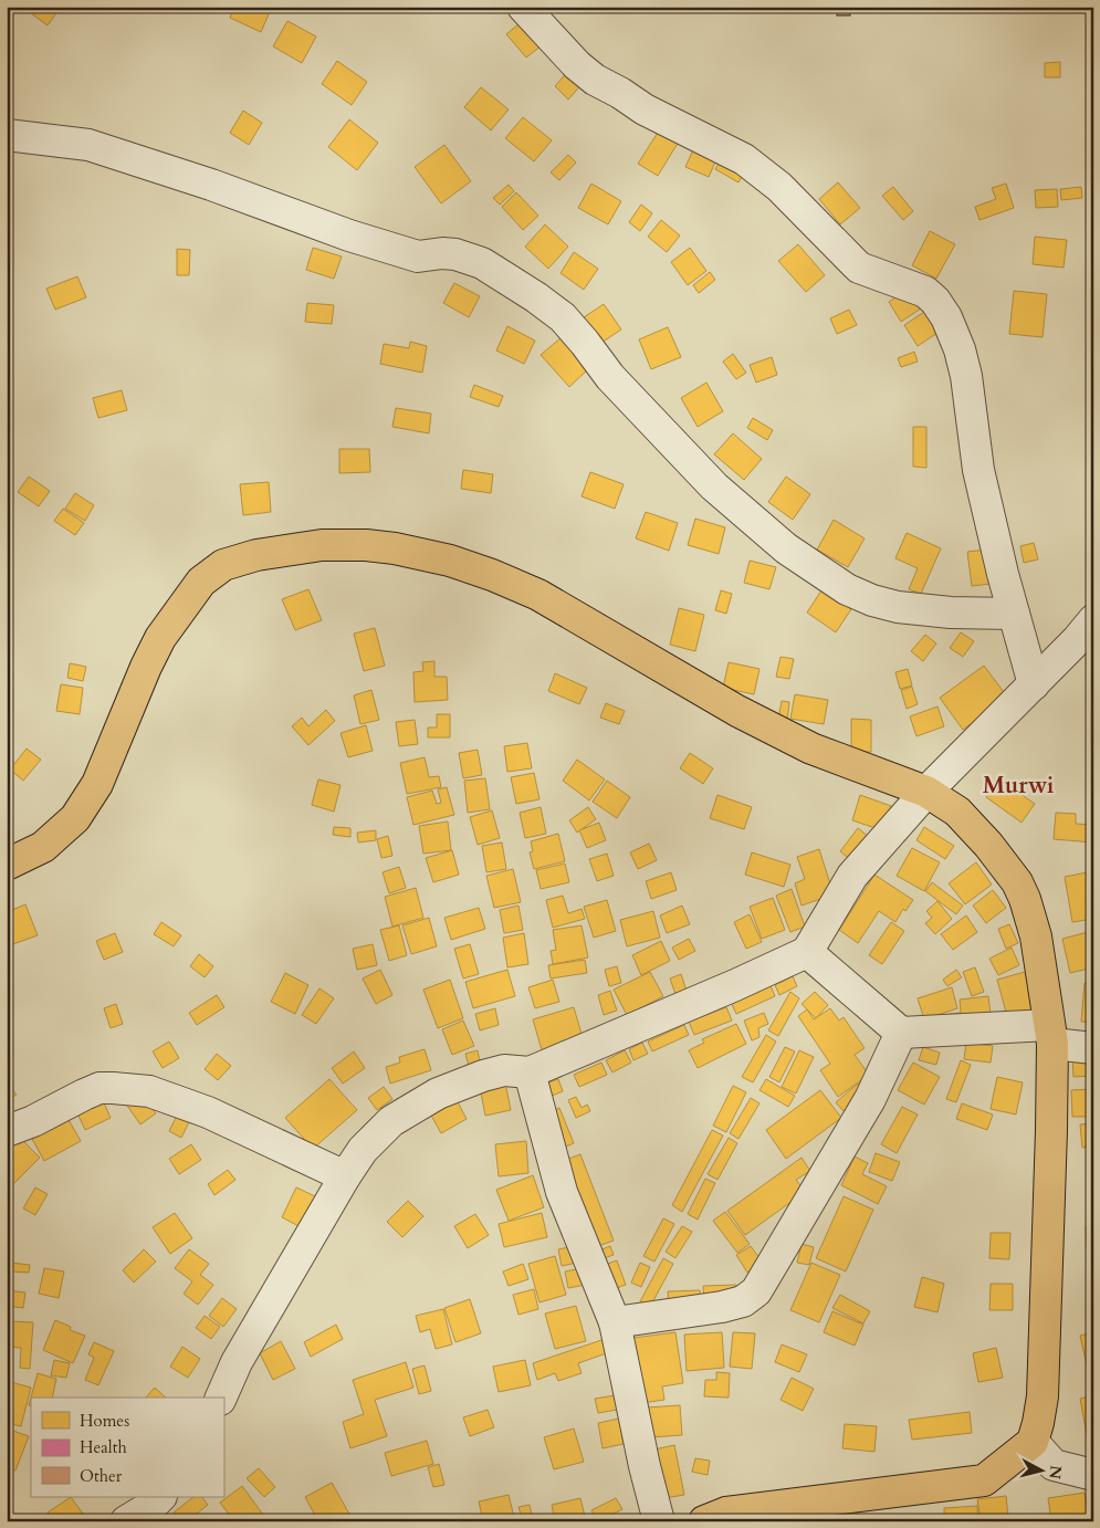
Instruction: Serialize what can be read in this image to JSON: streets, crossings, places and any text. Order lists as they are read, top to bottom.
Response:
{
  "districts": ["Murwi"],
  "legend": ["Homes", "Health", "Other"],
  "north": "right"
}
